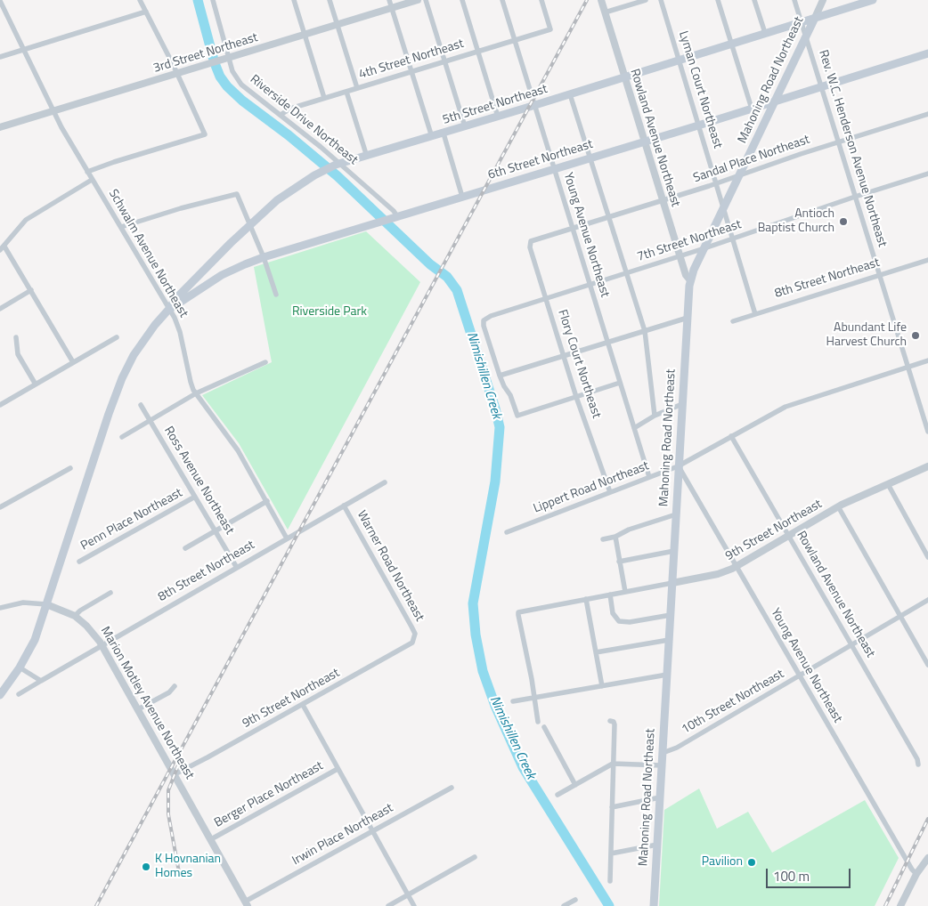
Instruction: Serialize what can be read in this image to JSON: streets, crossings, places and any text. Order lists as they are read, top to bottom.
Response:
{
  "streets": {
    "main road": ["Mahoning Road Northeast", "5th Street Northeast", "6th Street Northeast"],
    "street": [
      "3rd Street Northeast",
      "4th Street Northeast",
      "Lyman Court Northeast",
      "Riverside Drive Northeast",
      "Rowland Avenue Northeast",
      "Rev. W.C. Henderson Avenue Northeast",
      "Sandal Place Northeast",
      "Young Avenue Northeast",
      "7th Street Northeast",
      "Schwalm Avenue Northeast",
      "8th Street Northeast",
      "Flory Court Northeast",
      "Ross Avenue Northeast",
      "Lippert Road Northeast",
      "Penn Place Northeast",
      "9th Street Northeast",
      "Warner Road Northeast",
      "10th Street Northeast",
      "Marion Motley Avenue Northeast",
      "Berger Place Northeast",
      "Irwin Place Northeast"
    ]
  },
  "crossings": [
    ["3rd Street Northeast", "Riverside Drive Northeast"],
    ["3rd Street Northeast", "Schwalm Avenue Northeast"],
    ["4th Street Northeast", "Riverside Drive Northeast"],
    ["4th Street Northeast", "Young Avenue Northeast"],
    ["Mahoning Road Northeast", "Lyman Court Northeast"],
    ["Mahoning Road Northeast", "5th Street Northeast"],
    ["Mahoning Road Northeast", "Rowland Avenue Northeast"],
    ["Mahoning Road Northeast", "Rev. W.C. Henderson Avenue Northeast"],
    ["Mahoning Road Northeast", "Sandal Place Northeast"],
    ["Mahoning Road Northeast", "6th Street Northeast"],
    ["Mahoning Road Northeast", "Young Avenue Northeast"],
    ["Mahoning Road Northeast", "7th Street Northeast"],
    ["Mahoning Road Northeast", "Lippert Road Northeast"],
    ["Mahoning Road Northeast", "9th Street Northeast"],
    ["Mahoning Road Northeast", "10th Street Northeast"],
    ["Lyman Court Northeast", "5th Street Northeast"],
    ["Lyman Court Northeast", "Sandal Place Northeast"],
    ["Lyman Court Northeast", "6th Street Northeast"],
    ["Lyman Court Northeast", "7th Street Northeast"],
    ["Lyman Court Northeast", "8th Street Northeast"],
    ["5th Street Northeast", "Riverside Drive Northeast"],
    ["5th Street Northeast", "Rowland Avenue Northeast"],
    ["5th Street Northeast", "Rev. W.C. Henderson Avenue Northeast"],
    ["5th Street Northeast", "6th Street Northeast"],
    ["5th Street Northeast", "Young Avenue Northeast"],
    ["5th Street Northeast", "Schwalm Avenue Northeast"],
    ["Riverside Drive Northeast", "6th Street Northeast"],
    ["Rowland Avenue Northeast", "Sandal Place Northeast"],
    ["Rowland Avenue Northeast", "6th Street Northeast"],
    ["Rowland Avenue Northeast", "7th Street Northeast"],
    ["Rowland Avenue Northeast", "Lippert Road Northeast"],
    ["Rowland Avenue Northeast", "9th Street Northeast"],
    ["Rowland Avenue Northeast", "10th Street Northeast"],
    ["Rev. W.C. Henderson Avenue Northeast", "Sandal Place Northeast"],
    ["Rev. W.C. Henderson Avenue Northeast", "6th Street Northeast"],
    ["Rev. W.C. Henderson Avenue Northeast", "7th Street Northeast"],
    ["Rev. W.C. Henderson Avenue Northeast", "8th Street Northeast"],
    ["Rev. W.C. Henderson Avenue Northeast", "Lippert Road Northeast"],
    ["Sandal Place Northeast", "Young Avenue Northeast"],
    ["Sandal Place Northeast", "Flory Court Northeast"],
    ["6th Street Northeast", "Young Avenue Northeast"],
    ["6th Street Northeast", "Schwalm Avenue Northeast"],
    ["Young Avenue Northeast", "7th Street Northeast"],
    ["Young Avenue Northeast", "Lippert Road Northeast"],
    ["Young Avenue Northeast", "9th Street Northeast"],
    ["Young Avenue Northeast", "10th Street Northeast"],
    ["7th Street Northeast", "Flory Court Northeast"],
    ["Schwalm Avenue Northeast", "8th Street Northeast"],
    ["8th Street Northeast", "Ross Avenue Northeast"],
    ["8th Street Northeast", "Warner Road Northeast"],
    ["8th Street Northeast", "Marion Motley Avenue Northeast"],
    ["Flory Court Northeast", "Lippert Road Northeast"],
    ["Ross Avenue Northeast", "Penn Place Northeast"],
    ["9th Street Northeast", "Warner Road Northeast"],
    ["9th Street Northeast", "Marion Motley Avenue Northeast"],
    ["Marion Motley Avenue Northeast", "Berger Place Northeast"],
    ["Marion Motley Avenue Northeast", "Irwin Place Northeast"]
  ],
  "water": ["Nimishillen Creek"],
  "parks": ["Riverside Park"],
  "places": [
    "Antioch Baptist Church",
    "Abundant Life Harvest Church",
    "Pavilion",
    "K Hovnanian Homes"
  ],
  "scale_bar": "100 m"
}
